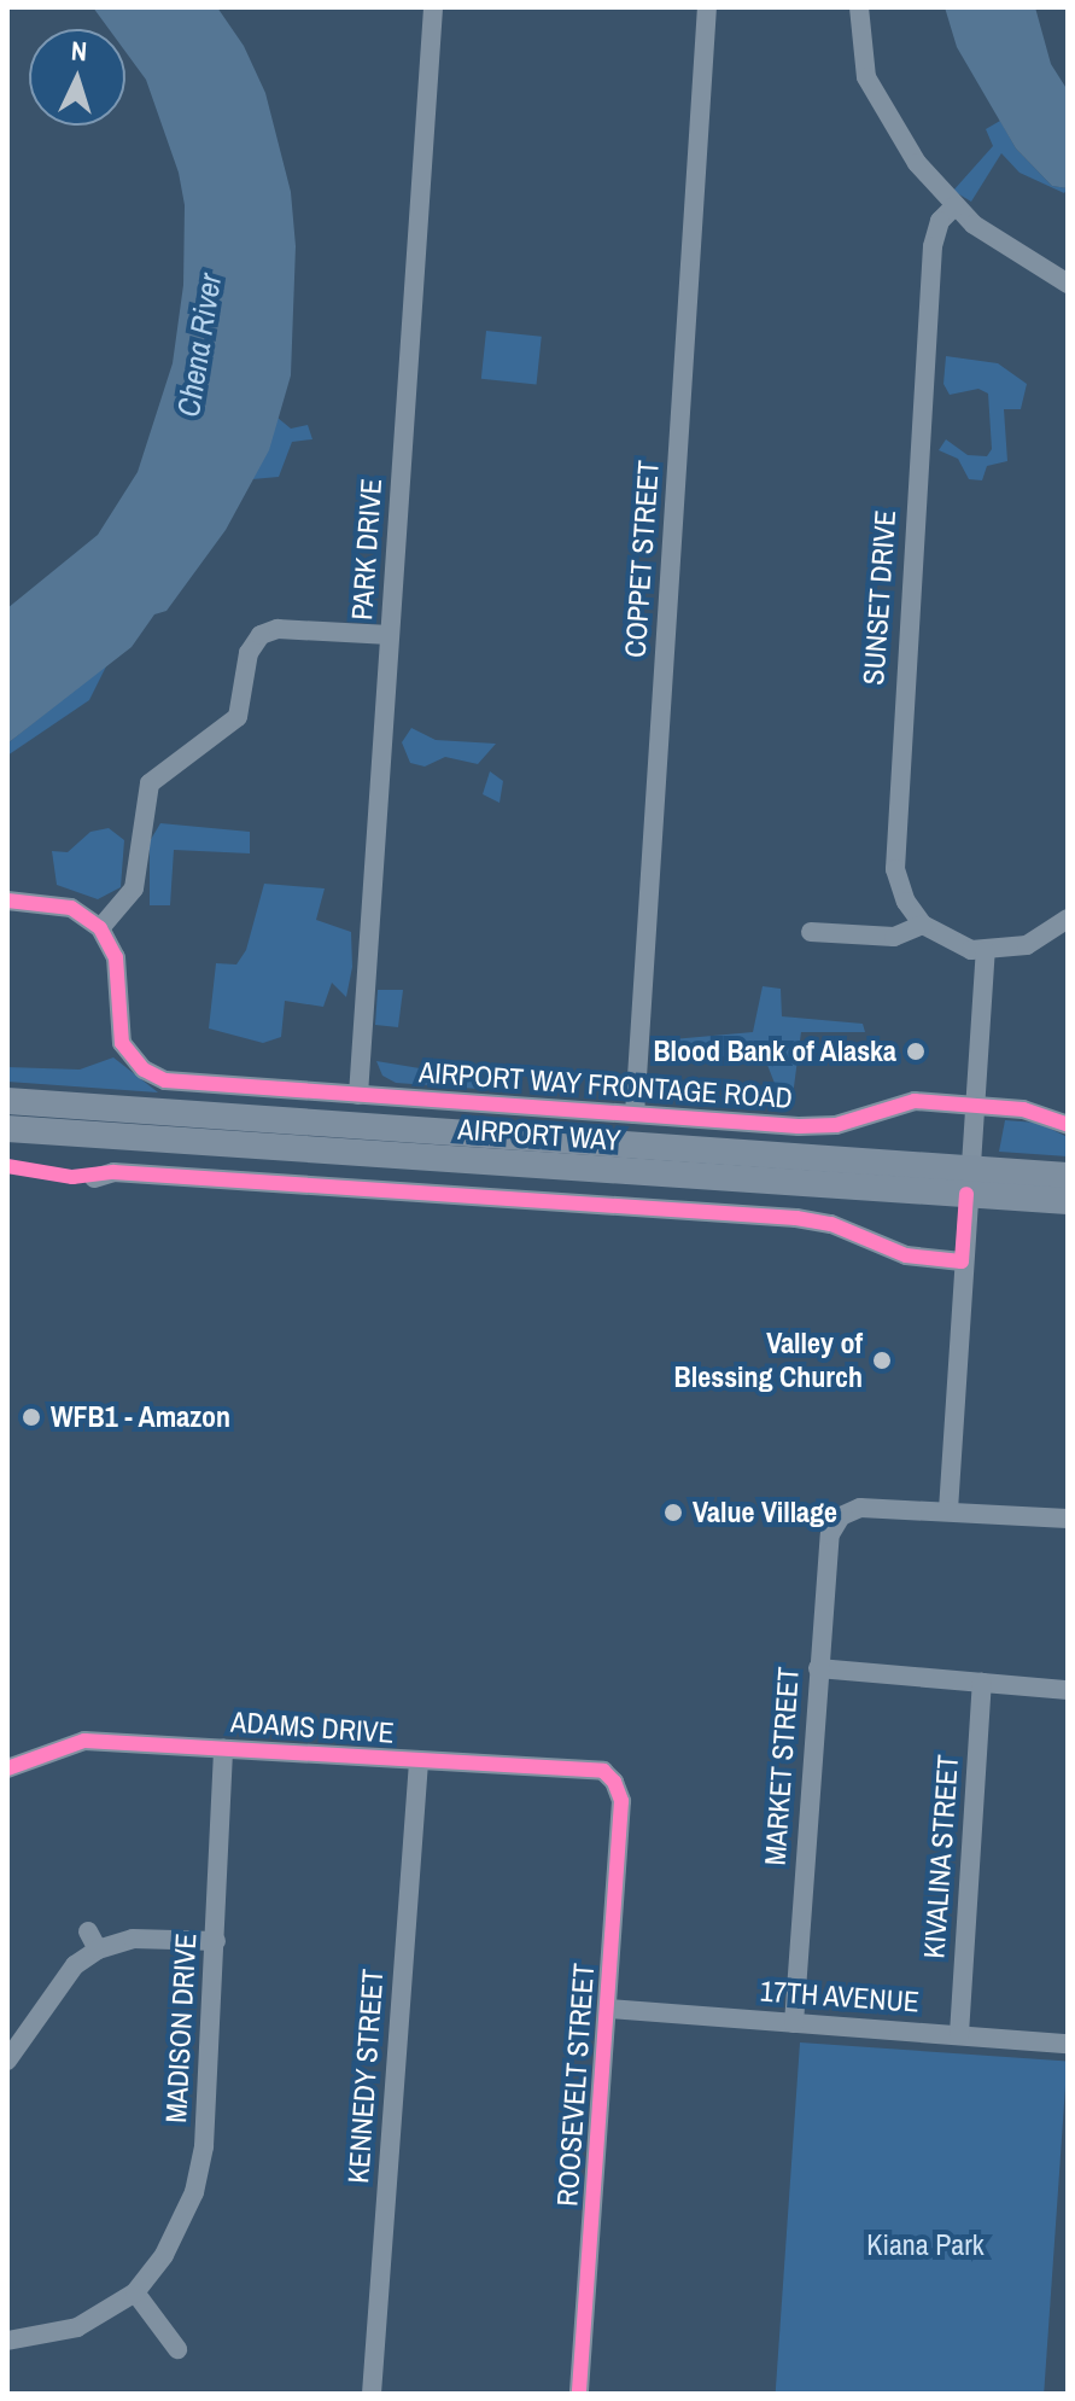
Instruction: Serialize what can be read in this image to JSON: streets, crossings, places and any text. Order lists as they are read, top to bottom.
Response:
{
  "streets": {
    "main road": ["AIRPORT WAY"],
    "street": [
      "PARK DRIVE",
      "COPPET STREET",
      "SUNSET DRIVE",
      "AIRPORT WAY FRONTAGE ROAD",
      "ADAMS DRIVE",
      "MARKET STREET",
      "KIVALINA STREET",
      "17TH AVENUE",
      "MADISON DRIVE",
      "KENNEDY STREET",
      "ROOSEVELT STREET"
    ]
  },
  "crossings": [
    ["PARK DRIVE", "AIRPORT WAY FRONTAGE ROAD"],
    ["COPPET STREET", "AIRPORT WAY FRONTAGE ROAD"],
    ["ADAMS DRIVE", "MADISON DRIVE"],
    ["ADAMS DRIVE", "KENNEDY STREET"],
    ["ADAMS DRIVE", "ROOSEVELT STREET"],
    ["MARKET STREET", "17TH AVENUE"],
    ["KIVALINA STREET", "17TH AVENUE"],
    ["17TH AVENUE", "ROOSEVELT STREET"]
  ],
  "water": ["Chena River"],
  "parks": ["Kiana Park"],
  "places": [
    "Blood Bank of Alaska",
    "Valley of Blessing Church",
    "WFB1 - Amazon",
    "Value Village"
  ],
  "north": "top"
}
